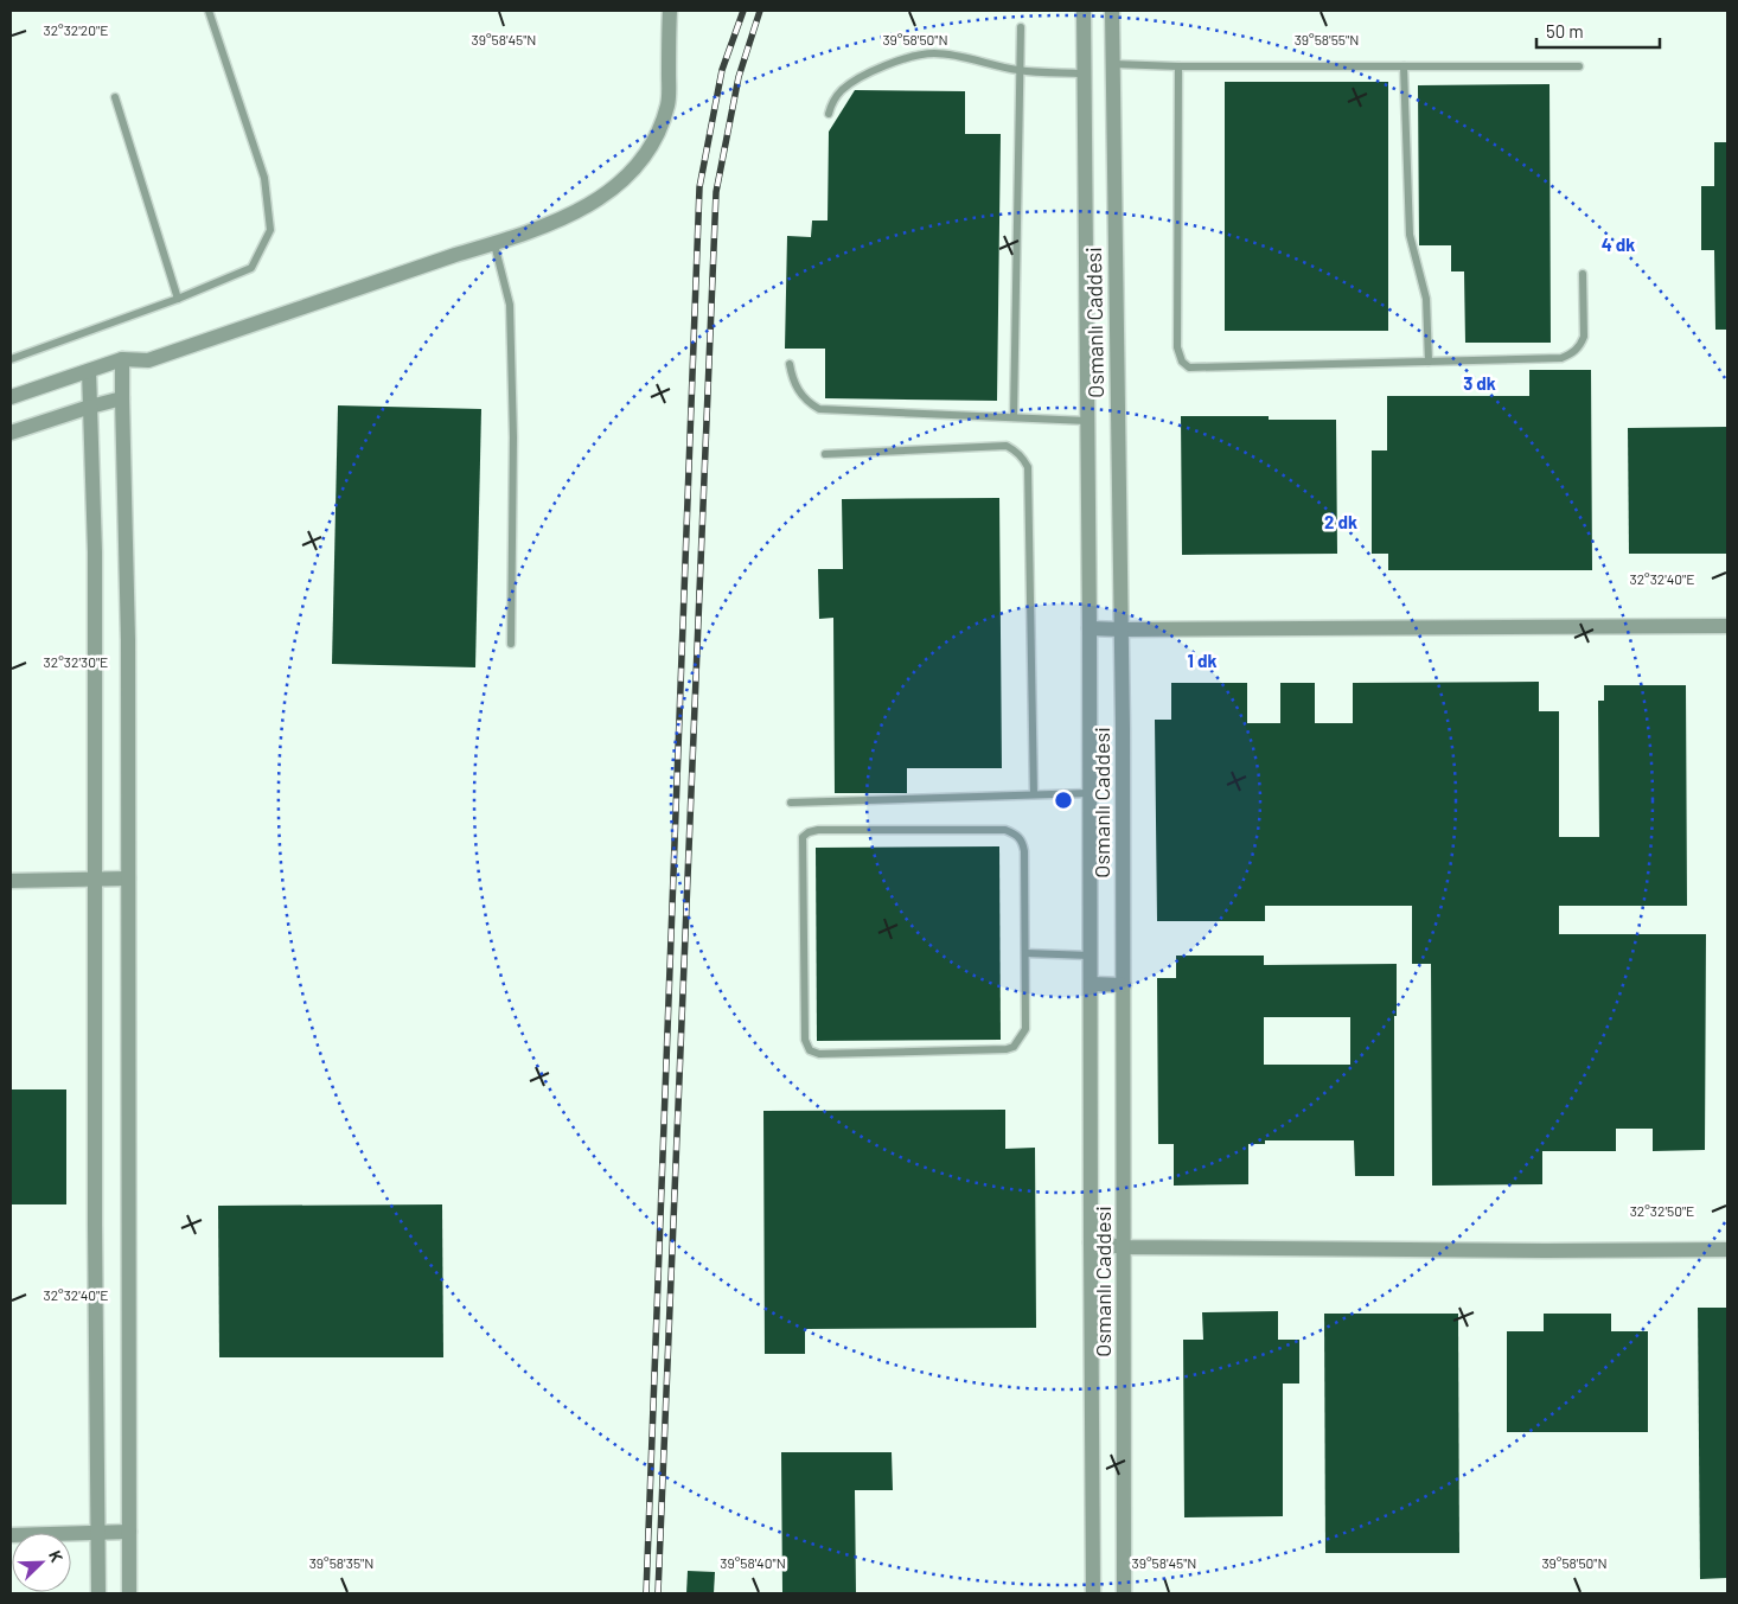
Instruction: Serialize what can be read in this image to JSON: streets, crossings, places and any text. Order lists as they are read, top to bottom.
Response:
{
  "streets": {
    "street": ["Osmanlı Caddesi"]
  },
  "scale_bar": "50 m",
  "north": "top right",
  "coordinates": [
    "32°32'20\"E",
    "39°58'45\"N",
    "39°58'50\"N",
    "39°58'55\"N",
    "32°32'40\"E",
    "32°32'30\"E",
    "32°32'50\"E",
    "39°58'35\"N",
    "39°58'40\"N"
  ],
  "rings": [
    "4 dk",
    "3 dk",
    "2 dk",
    "1 dk"
  ]
}
